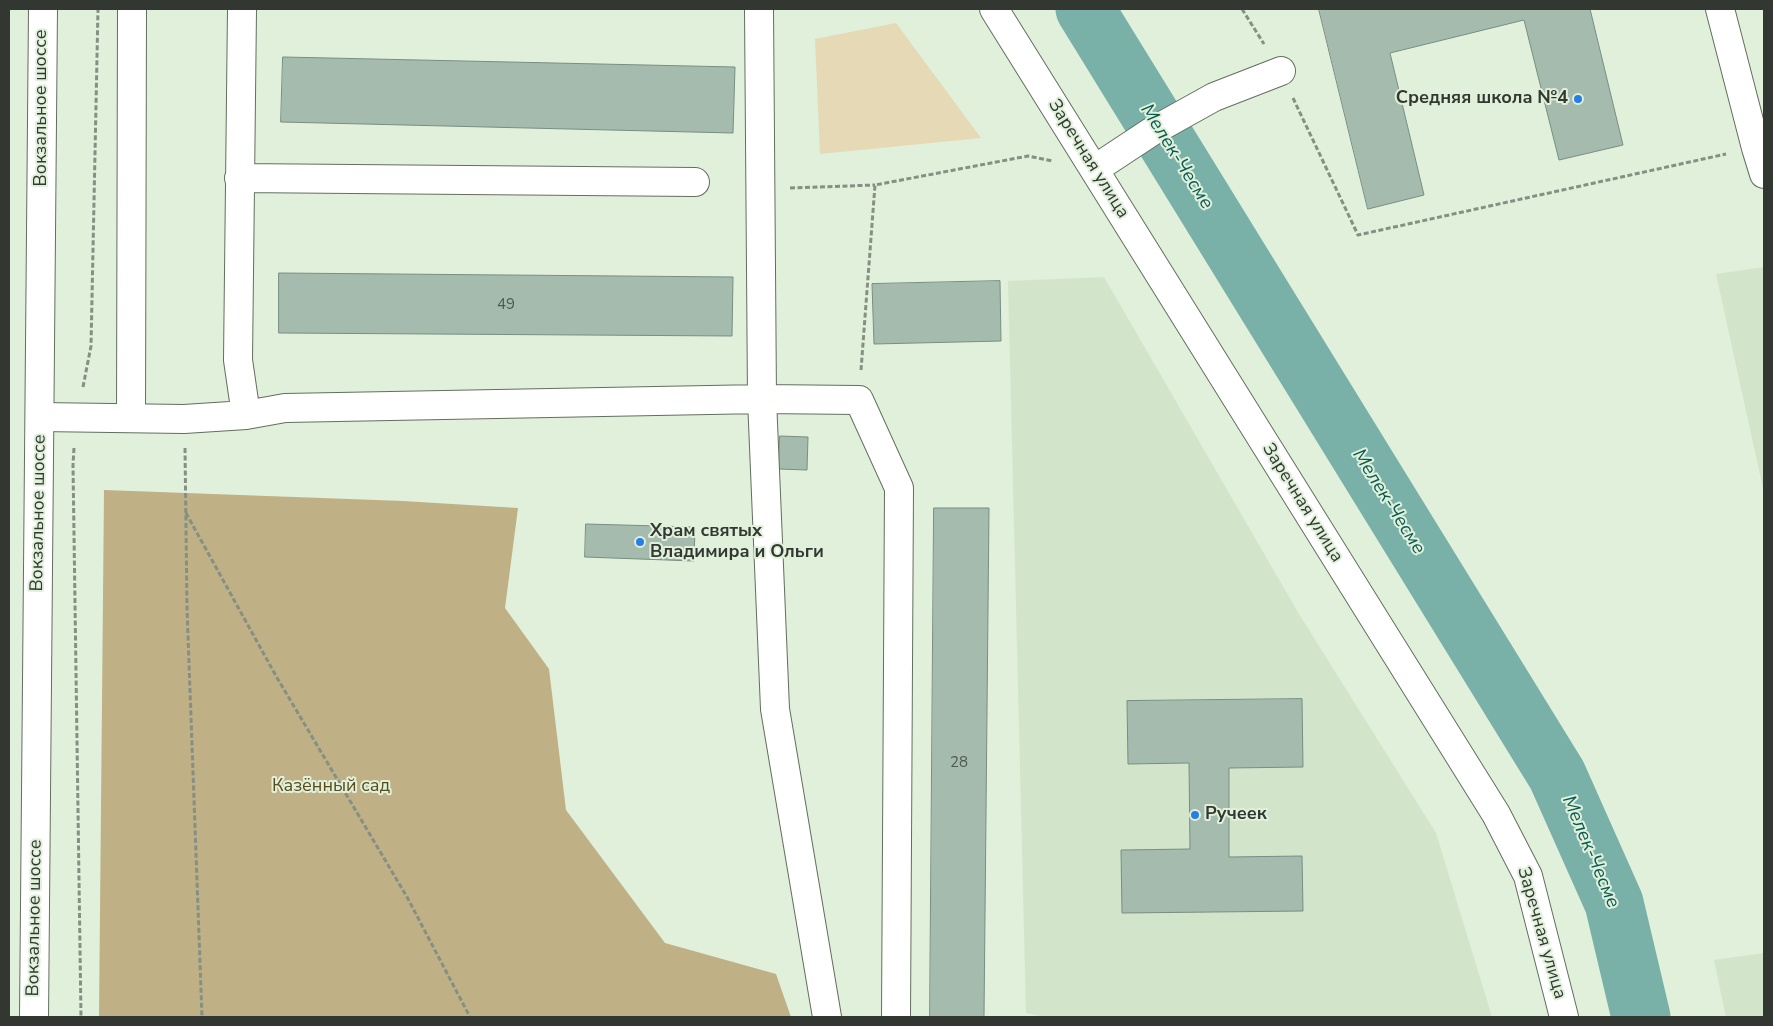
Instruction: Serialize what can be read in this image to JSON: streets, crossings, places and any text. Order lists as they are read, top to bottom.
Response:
{
  "streets": {
    "street": ["Вокзальное шоссе", "Заречная улица"]
  },
  "water": ["Мелек-Чесме"],
  "parks": ["Казённый сад"],
  "places": ["Средняя школа №4", "Храм святых Владимира и Ольги", "Ручеек"],
  "house_numbers": ["49", "28"]
}
